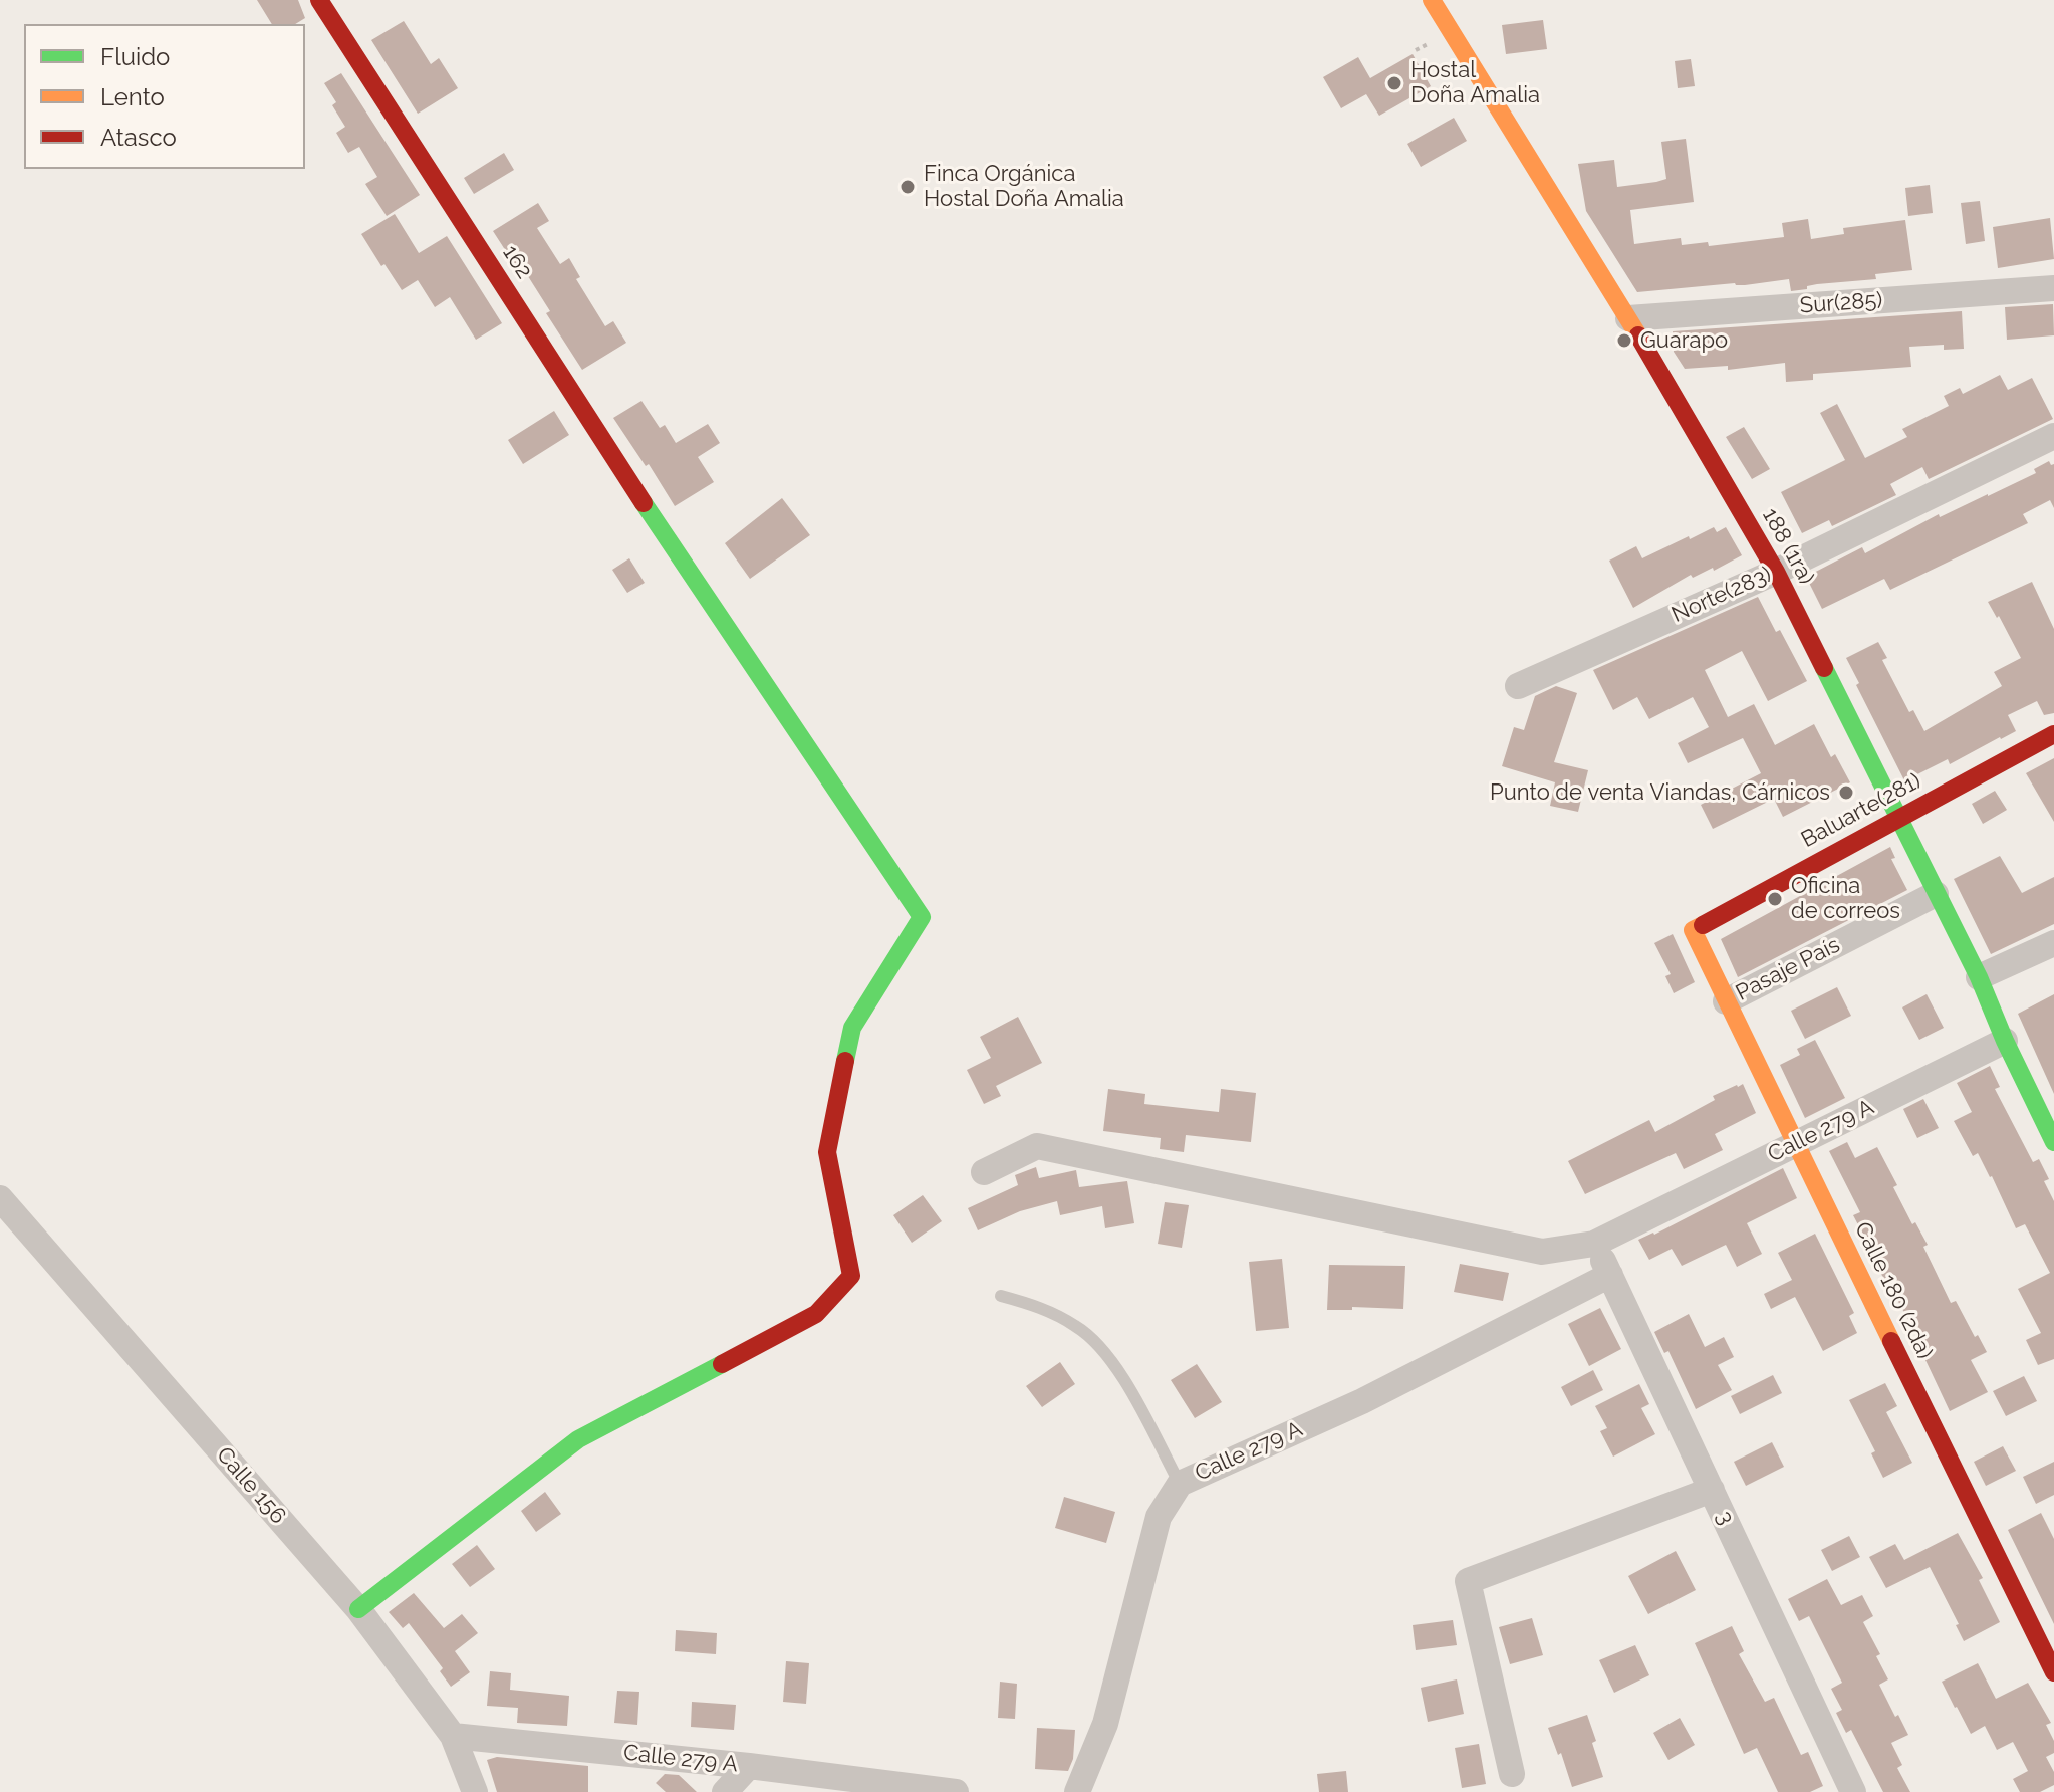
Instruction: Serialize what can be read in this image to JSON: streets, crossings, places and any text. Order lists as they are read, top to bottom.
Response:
{
  "streets": {
    "street": [
      "162",
      "Sur(285)",
      "188 (1ra)",
      "Norte(283)",
      "Baluarte(281)",
      "Pasaje País",
      "Calle 279 A",
      "Calle 180 (2da)",
      "Calle 156",
      "3"
    ]
  },
  "crossings": [
    ["162", "Calle 156"],
    ["Sur(285)", "188 (1ra)"],
    ["188 (1ra)", "Norte(283)"],
    ["188 (1ra)", "Baluarte(281)"],
    ["188 (1ra)", "Pasaje País"],
    ["188 (1ra)", "Calle 279 A"],
    ["Baluarte(281)", "Calle 180 (2da)"],
    ["Pasaje País", "Calle 180 (2da)"],
    ["Calle 279 A", "Calle 180 (2da)"],
    ["Calle 279 A", "Calle 156"],
    ["Calle 279 A", "3"]
  ],
  "places": [
    "Hostal Doña Amalia",
    "Finca Orgánica Hostal Doña Amalia",
    "Guarapo",
    "Punto de venta Viandas, Cárnicos",
    "Oficina de correos"
  ],
  "legend": ["Fluido", "Lento", "Atasco"]
}
